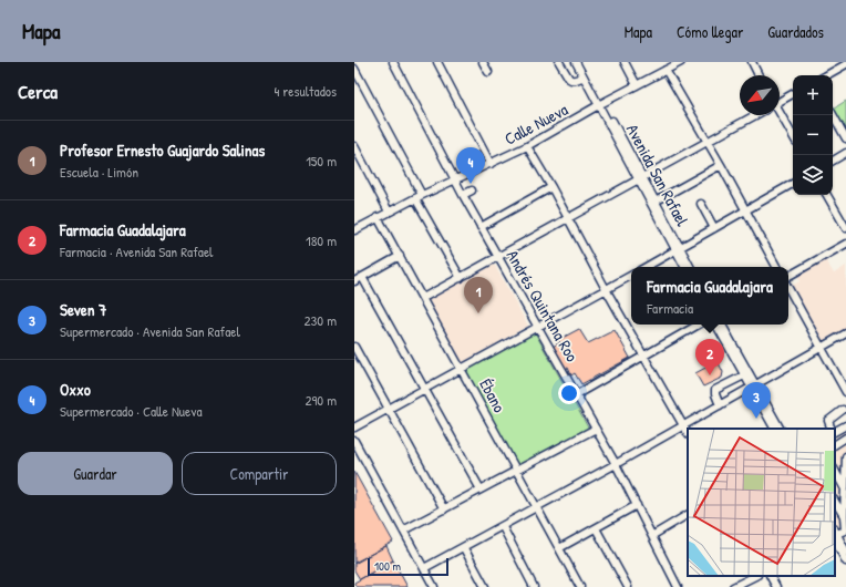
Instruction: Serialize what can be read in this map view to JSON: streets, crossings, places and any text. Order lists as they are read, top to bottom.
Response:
{
  "streets": {
    "street": [
      "Calle Nueva",
      "Avenida San Rafael",
      "Andrés Quintana Roo",
      "Ébano"
    ]
  },
  "crossings": [
    ["Calle Nueva", "Avenida San Rafael"],
    ["Calle Nueva", "Andrés Quintana Roo"],
    ["Calle Nueva", "Ébano"]
  ],
  "scale_bar": "100 m",
  "north": "bottom left",
  "page": {
    "header": "Mapa",
    "nav": ["Mapa", "Cómo llegar", "Guardados"],
    "heading": ["Cerca", "4 resultados"],
    "map_buttons": ["+", "−"],
    "list": [
      {
        "mark": "1",
        "name": "Profesor Ernesto Guajardo Salinas",
        "note": "Escuela · Limón",
        "value": "150 m"
      },
      {
        "mark": "2",
        "name": "Farmacia Guadalajara",
        "note": "Farmacia · Avenida San Rafael",
        "value": "180 m"
      },
      {
        "mark": "3",
        "name": "Seven 7",
        "note": "Supermercado · Avenida San Rafael",
        "value": "230 m"
      },
      {
        "mark": "4",
        "name": "Oxxo",
        "note": "Supermercado · Calle Nueva",
        "value": "290 m"
      }
    ],
    "pins": [
      "4",
      "1",
      "2",
      "3"
    ],
    "popup": ["Farmacia Guadalajara", "Farmacia"],
    "buttons": ["Guardar", "Compartir"],
    "scale": "100 m"
  }
}
